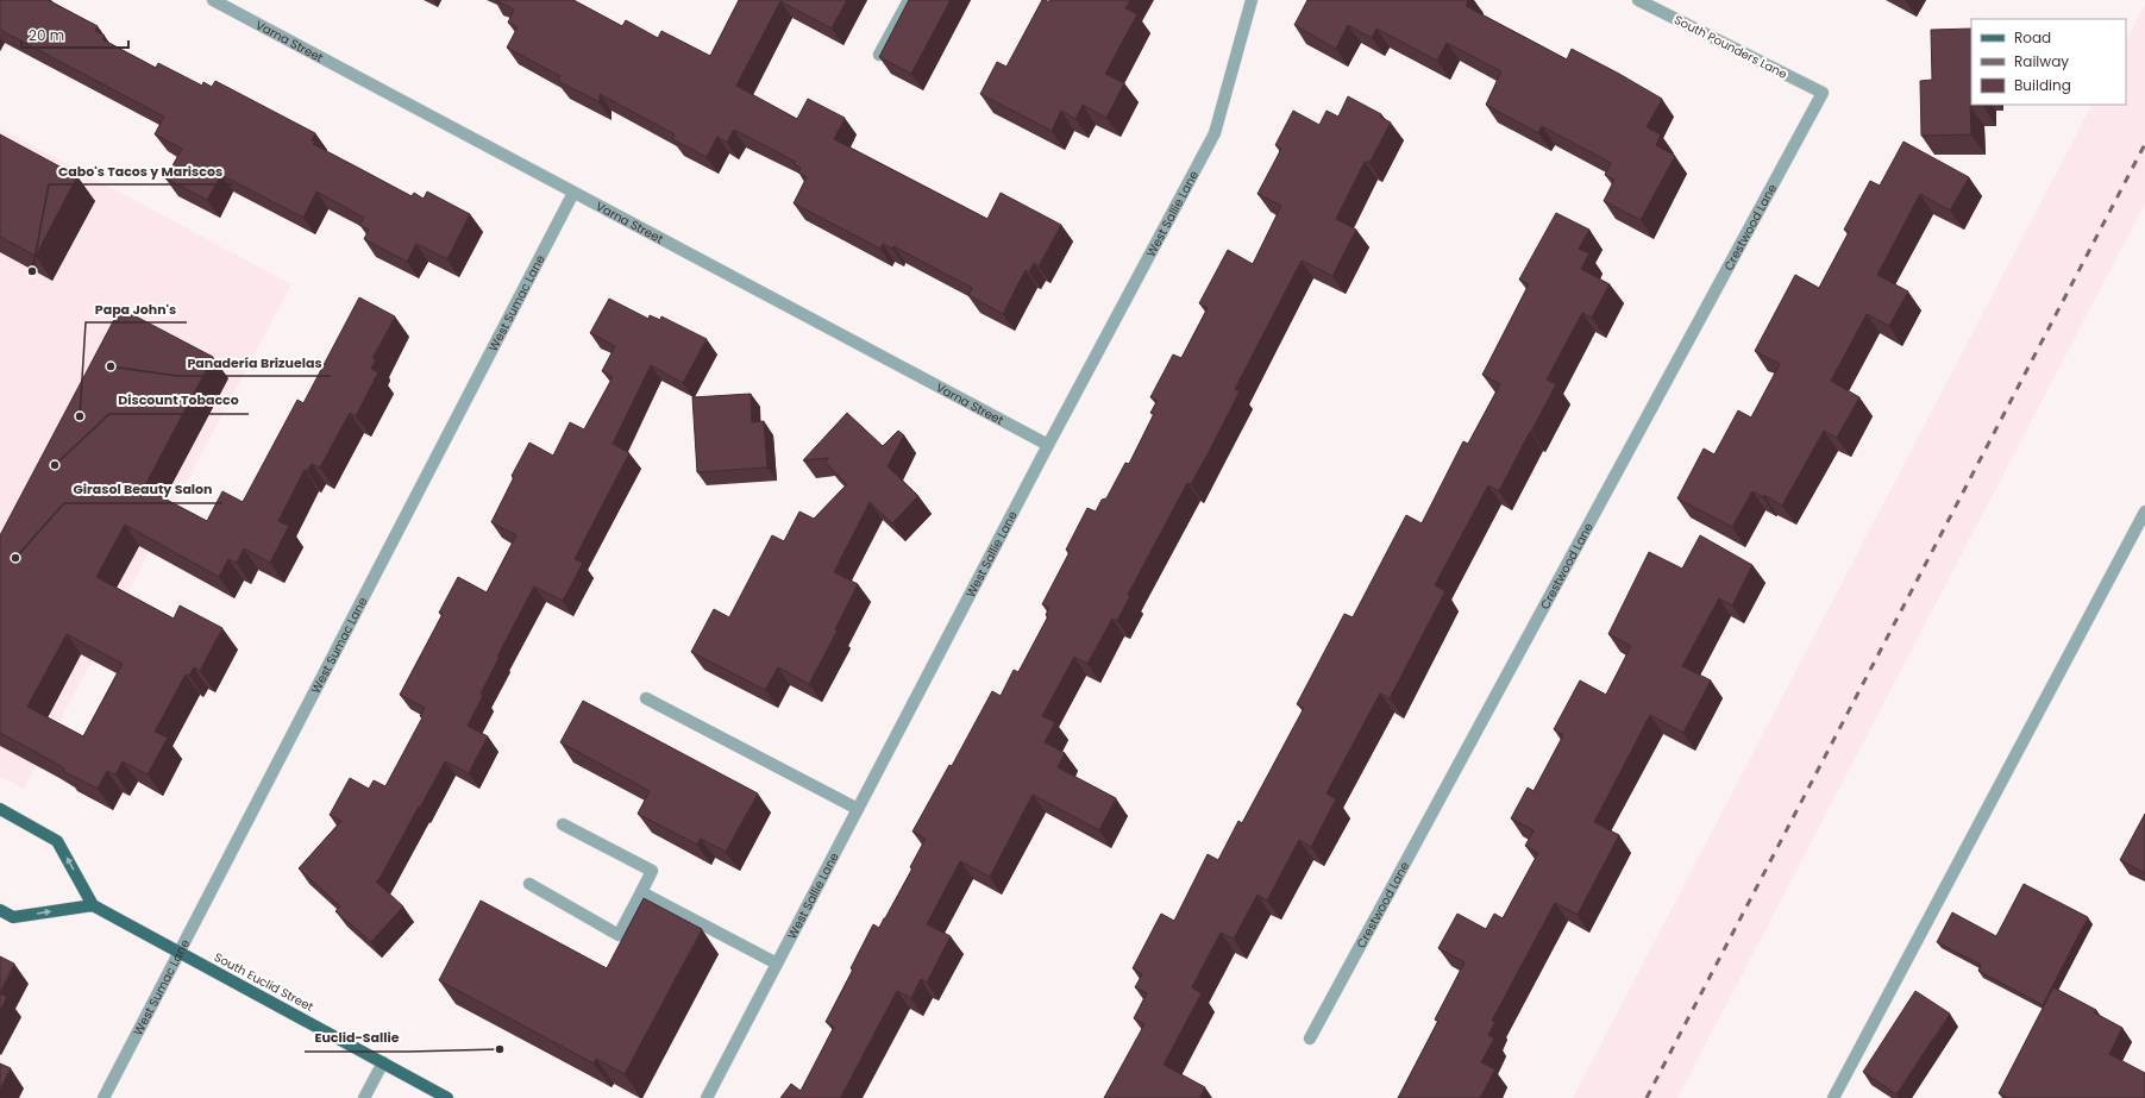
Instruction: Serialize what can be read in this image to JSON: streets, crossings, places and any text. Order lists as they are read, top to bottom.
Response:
{
  "streets": {
    "main road": ["South Euclid Street"],
    "street": [
      "Varna Street",
      "South Pounders Lane",
      "West Sallie Lane",
      "Crestwood Lane",
      "West Sumac Lane"
    ]
  },
  "crossings": [
    ["Varna Street", "West Sallie Lane"],
    ["Varna Street", "West Sumac Lane"],
    ["South Pounders Lane", "Crestwood Lane"],
    ["West Sumac Lane", "South Euclid Street"]
  ],
  "places": [
    "Cabo's Tacos y Mariscos",
    "Panadería Brizuelas",
    "Papa John's",
    "Discount Tobacco",
    "Girasol Beauty Salon",
    "Euclid-Sallie"
  ],
  "legend": ["Road", "Railway", "Building"],
  "scale_bar": "20 m"
}
